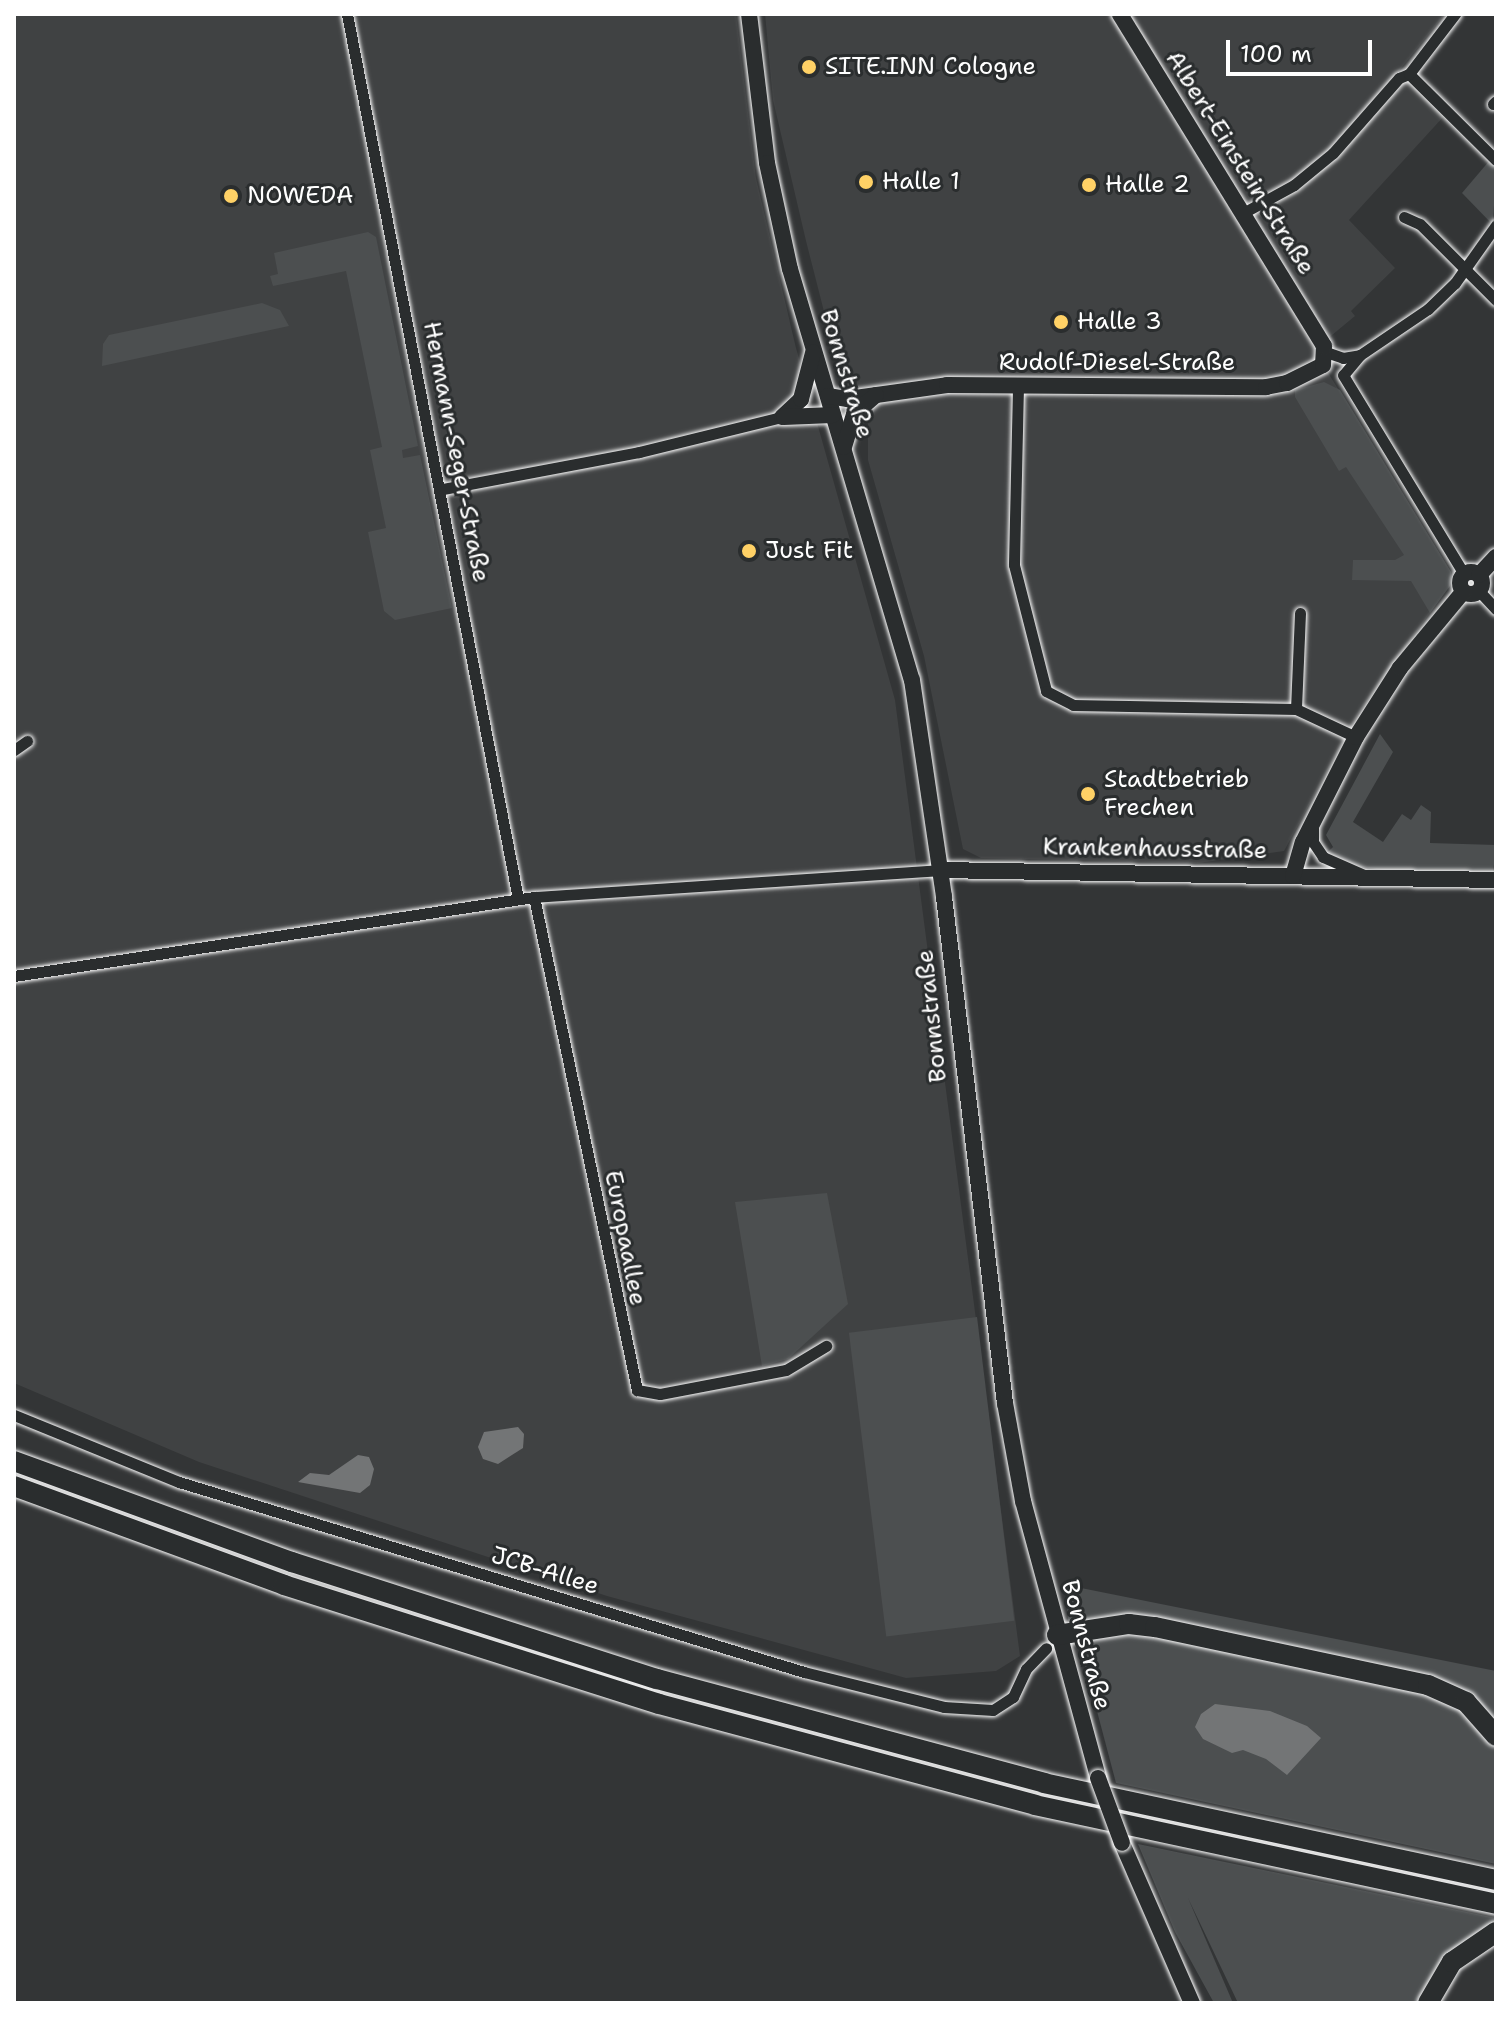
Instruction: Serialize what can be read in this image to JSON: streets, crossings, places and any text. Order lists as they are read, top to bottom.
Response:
{
  "streets": {
    "main road": [
      "Albert-Einstein-Straße",
      "Rudolf-Diesel-Straße",
      "Bonnstraße",
      "Krankenhausstraße"
    ],
    "street": ["Hermann-Seger-Straße", "Europaallee", "JCB-Allee"]
  },
  "crossings": [
    ["Albert-Einstein-Straße", "Rudolf-Diesel-Straße"],
    ["Rudolf-Diesel-Straße", "Bonnstraße"],
    ["Bonnstraße", "Krankenhausstraße"],
    ["Bonnstraße", "JCB-Allee"]
  ],
  "places": [
    "SITE.INN Cologne",
    "Halle 1",
    "Halle 2",
    "NOWEDA",
    "Halle 3",
    "Just Fit",
    "Stadtbetrieb Frechen"
  ],
  "scale_bar": "100 m"
}
